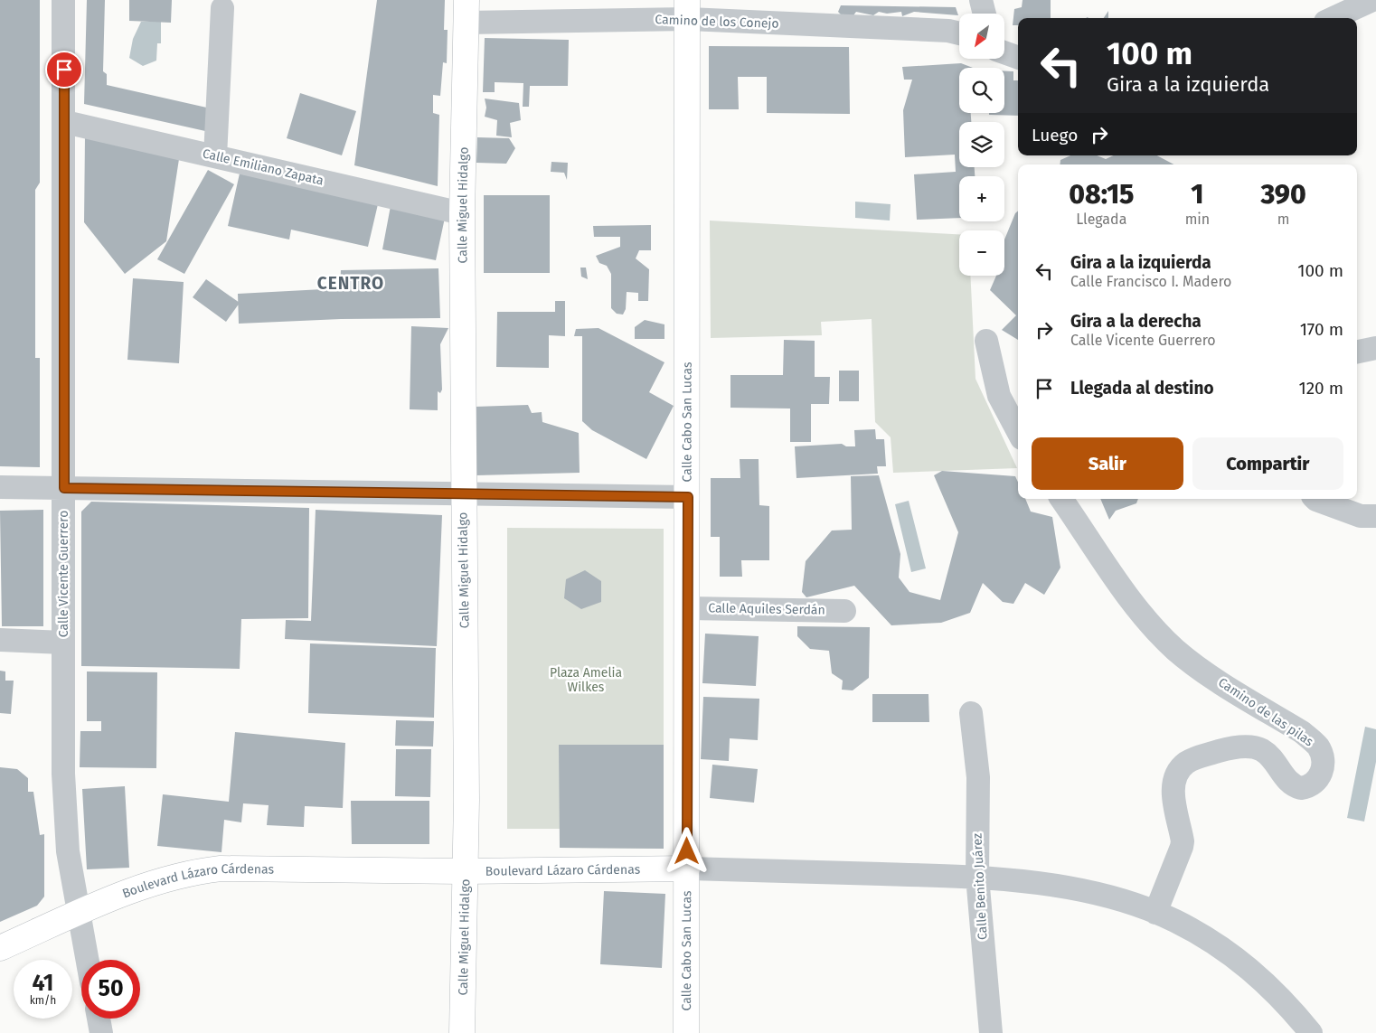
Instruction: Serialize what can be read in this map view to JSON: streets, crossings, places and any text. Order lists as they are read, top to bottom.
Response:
{
  "streets": {
    "main road": ["Calle Miguel Hidalgo", "Calle Cabo San Lucas", "Boulevard Lázaro Cárdenas"],
    "street": [
      "Camino de los Conejo",
      "Calle Emiliano Zapata",
      "Calle Vicente Guerrero",
      "Calle Aquiles Serdán",
      "Camino de las pilas",
      "Calle Benito Juárez"
    ]
  },
  "crossings": [
    ["Camino de los Conejo", "Calle Miguel Hidalgo"],
    ["Camino de los Conejo", "Calle Cabo San Lucas"],
    ["Calle Emiliano Zapata", "Calle Miguel Hidalgo"],
    ["Calle Emiliano Zapata", "Calle Vicente Guerrero"],
    ["Calle Miguel Hidalgo", "Boulevard Lázaro Cárdenas"],
    ["Calle Cabo San Lucas", "Calle Aquiles Serdán"],
    ["Calle Cabo San Lucas", "Boulevard Lázaro Cárdenas"],
    ["Calle Vicente Guerrero", "Boulevard Lázaro Cárdenas"],
    ["Camino de las pilas", "Boulevard Lázaro Cárdenas"],
    ["Boulevard Lázaro Cárdenas", "Calle Benito Juárez"]
  ],
  "districts": ["CENTRO"],
  "parks": ["Plaza Amelia Wilkes"],
  "north": "bottom left",
  "page": {
    "map_buttons": ["+", "−"],
    "turn": ["100 m", "Gira a la izquierda"],
    "then": "Luego",
    "eta": [
      "08:15",
      "Llegada",
      "1",
      "min",
      "390",
      "m"
    ],
    "list": [
      {
        "name": "Gira a la izquierda",
        "note": "Calle Francisco I. Madero",
        "value": "100 m"
      },
      {
        "name": "Gira a la derecha",
        "note": "Calle Vicente Guerrero",
        "value": "170 m"
      },
      {
        "name": "Llegada al destino",
        "value": "120 m"
      }
    ],
    "buttons": ["Salir", "Compartir"],
    "speed": "41 km/h",
    "limit": "50"
  }
}
